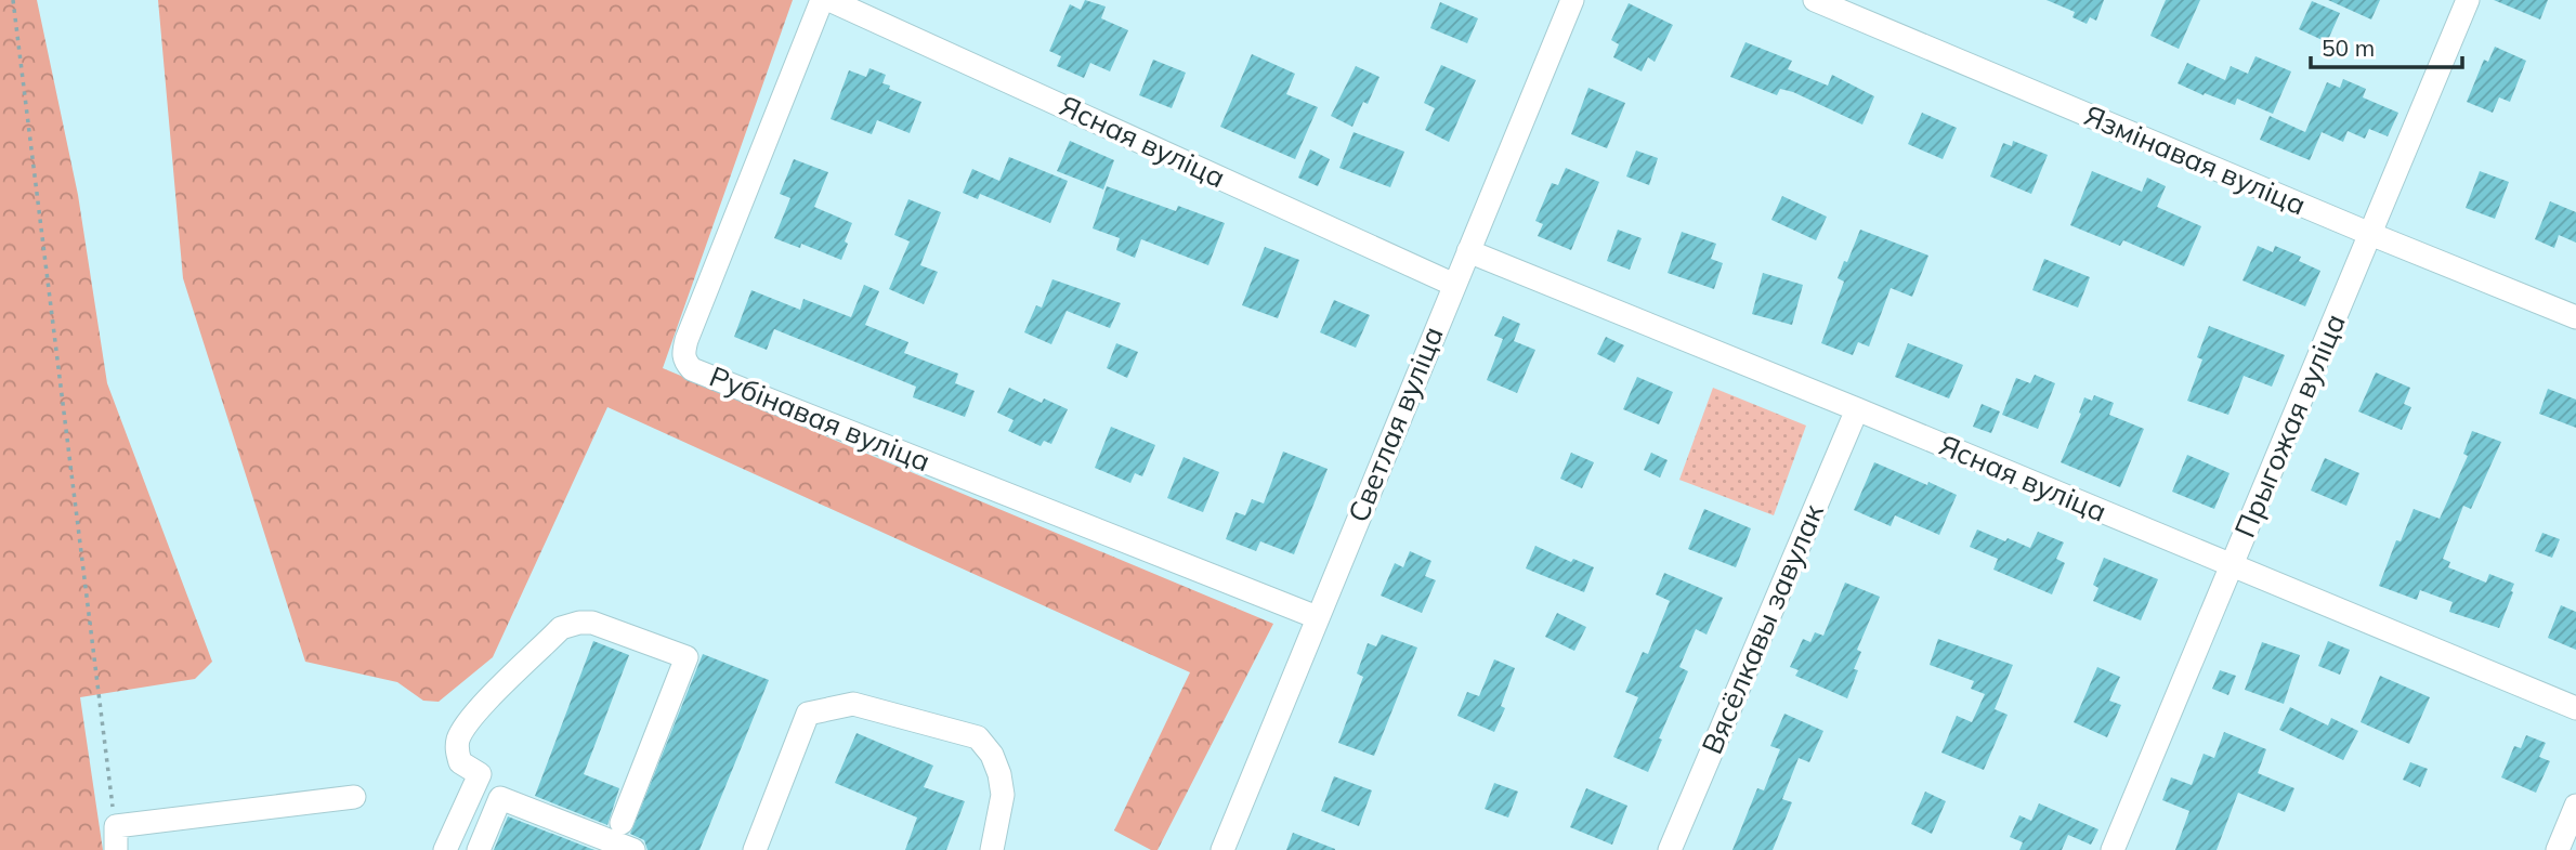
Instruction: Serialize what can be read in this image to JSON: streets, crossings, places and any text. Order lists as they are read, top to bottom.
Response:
{
  "streets": {
    "street": [
      "Ясная вуліца",
      "Язмінавая вуліца",
      "Рубінавая вуліца",
      "Светлая вуліца",
      "Прыгожая вуліца",
      "Вясёлкавы завулак"
    ]
  },
  "crossings": [
    ["Ясная вуліца", "Светлая вуліца"],
    ["Ясная вуліца", "Прыгожая вуліца"],
    ["Ясная вуліца", "Вясёлкавы завулак"],
    ["Язмінавая вуліца", "Прыгожая вуліца"],
    ["Рубінавая вуліца", "Светлая вуліца"]
  ],
  "scale_bar": "50 m"
}
